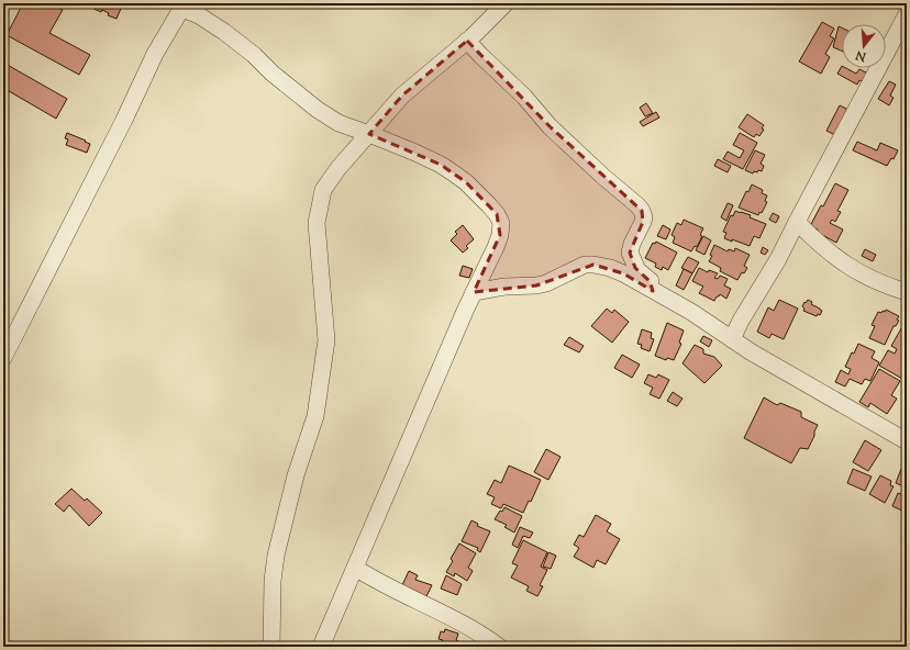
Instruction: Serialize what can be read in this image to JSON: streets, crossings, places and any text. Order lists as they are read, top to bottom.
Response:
{
  "north": "bottom"
}
